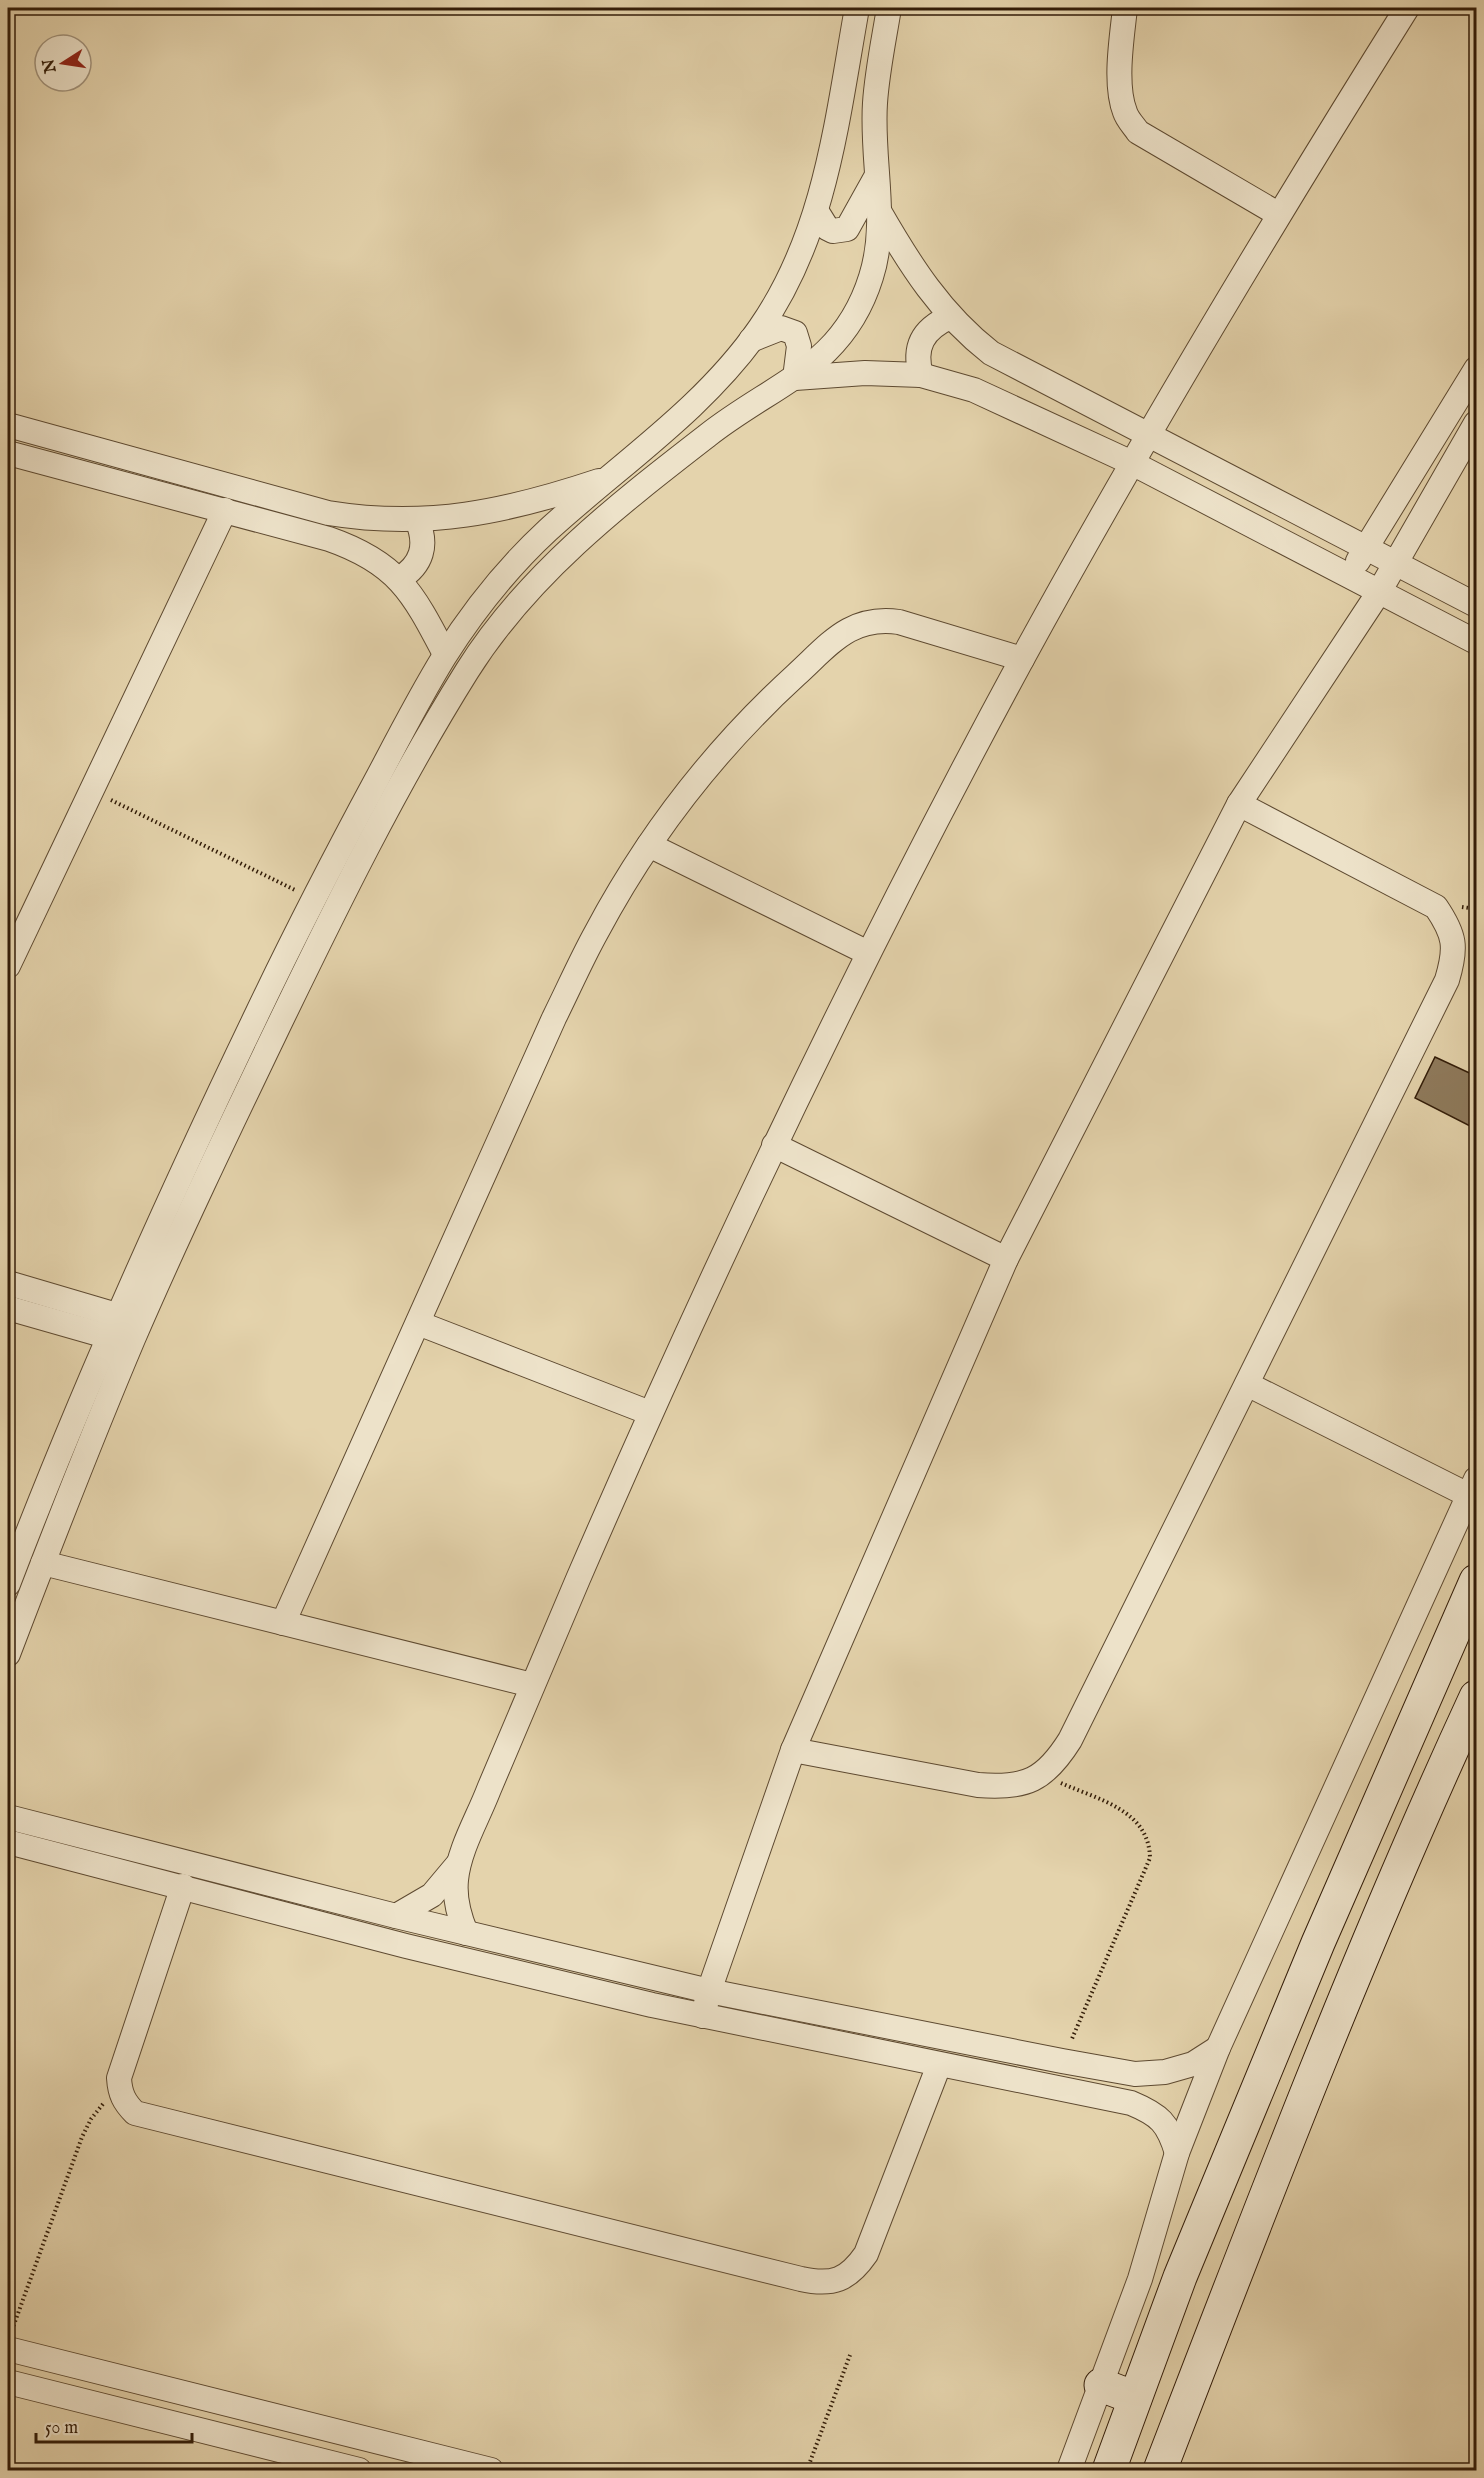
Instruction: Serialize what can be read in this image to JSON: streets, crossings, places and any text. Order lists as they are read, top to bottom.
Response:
{
  "scale_bar": "50 m",
  "north": "left"
}
